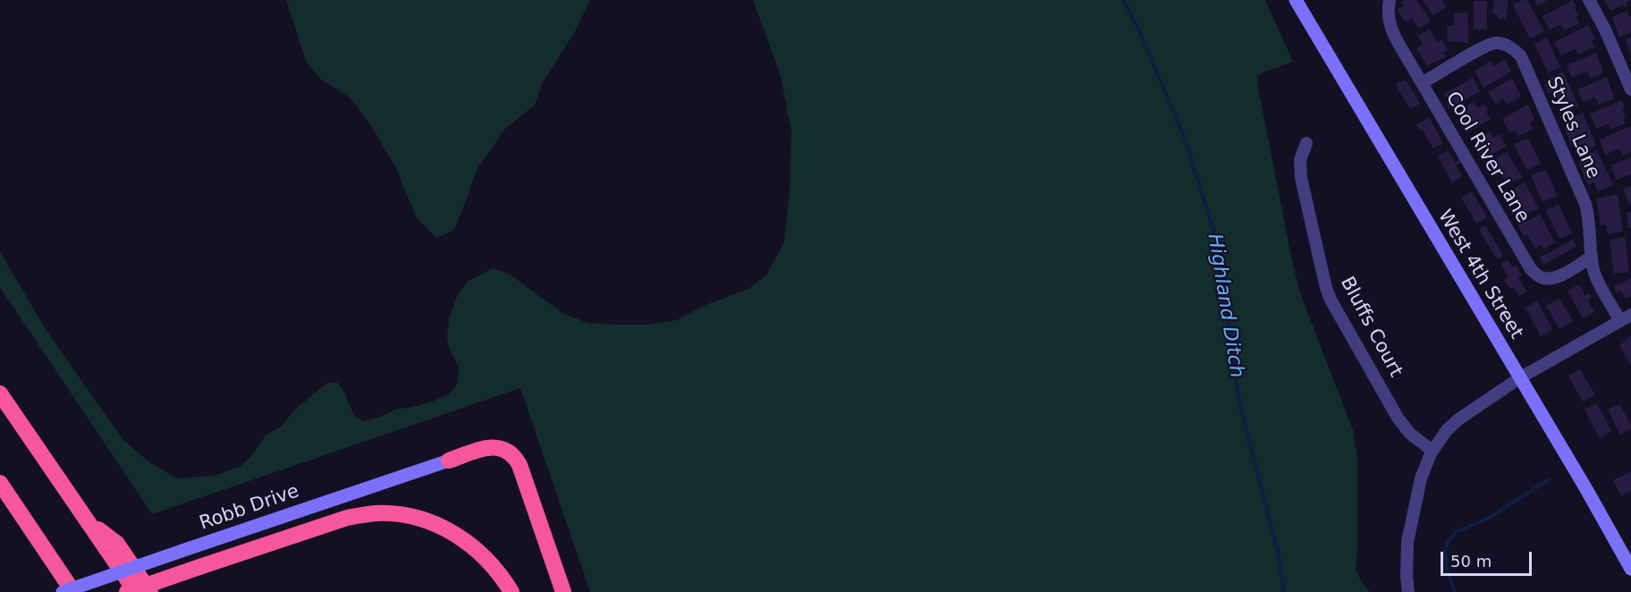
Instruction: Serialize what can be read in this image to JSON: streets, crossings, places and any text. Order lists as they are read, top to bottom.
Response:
{
  "streets": {
    "main road": ["West 4th Street", "Robb Drive"],
    "street": ["Styles Lane", "Cool River Lane", "Bluffs Court"]
  },
  "crossings": [
    ["Styles Lane", "Cool River Lane"]
  ],
  "water": ["Highland Ditch"],
  "scale_bar": "50 m"
}
